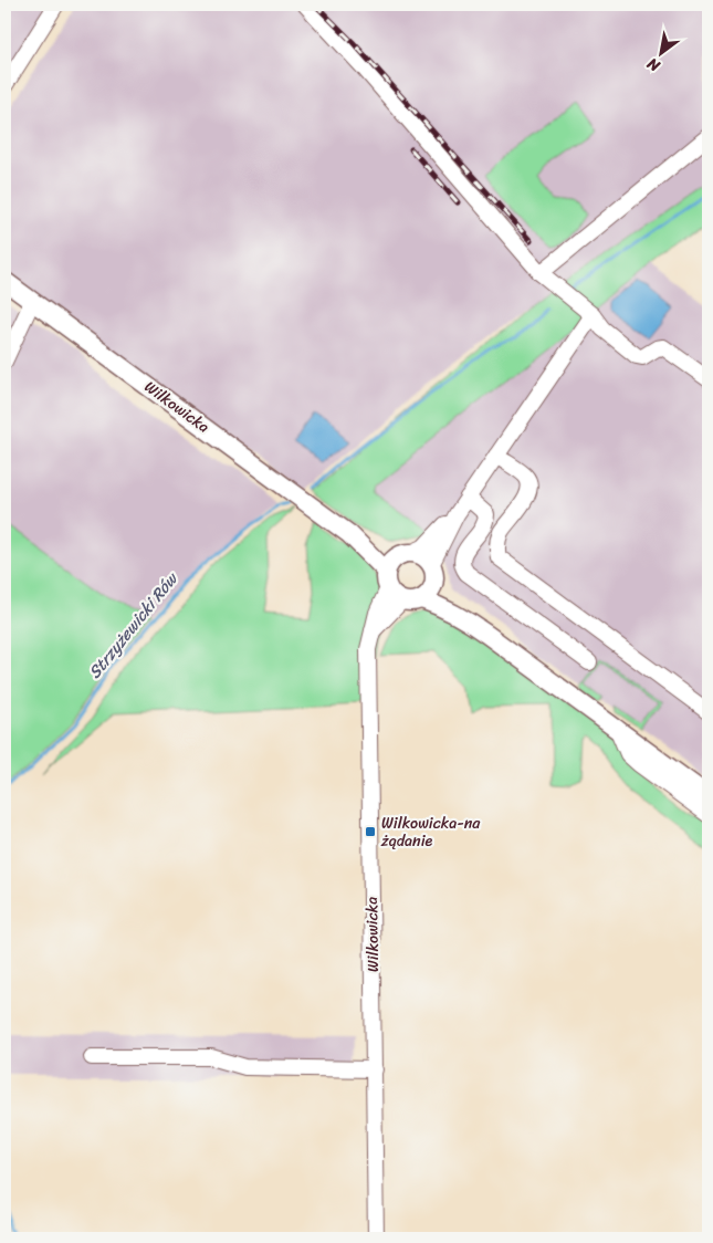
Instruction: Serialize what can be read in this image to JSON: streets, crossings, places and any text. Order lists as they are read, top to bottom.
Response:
{
  "streets": {
    "main road": ["Wilkowicka"]
  },
  "water": ["Strzyżewicki Rów"],
  "places": {
    "transit": ["Wilkowicka-na żądanie"]
  },
  "north": "bottom left"
}
